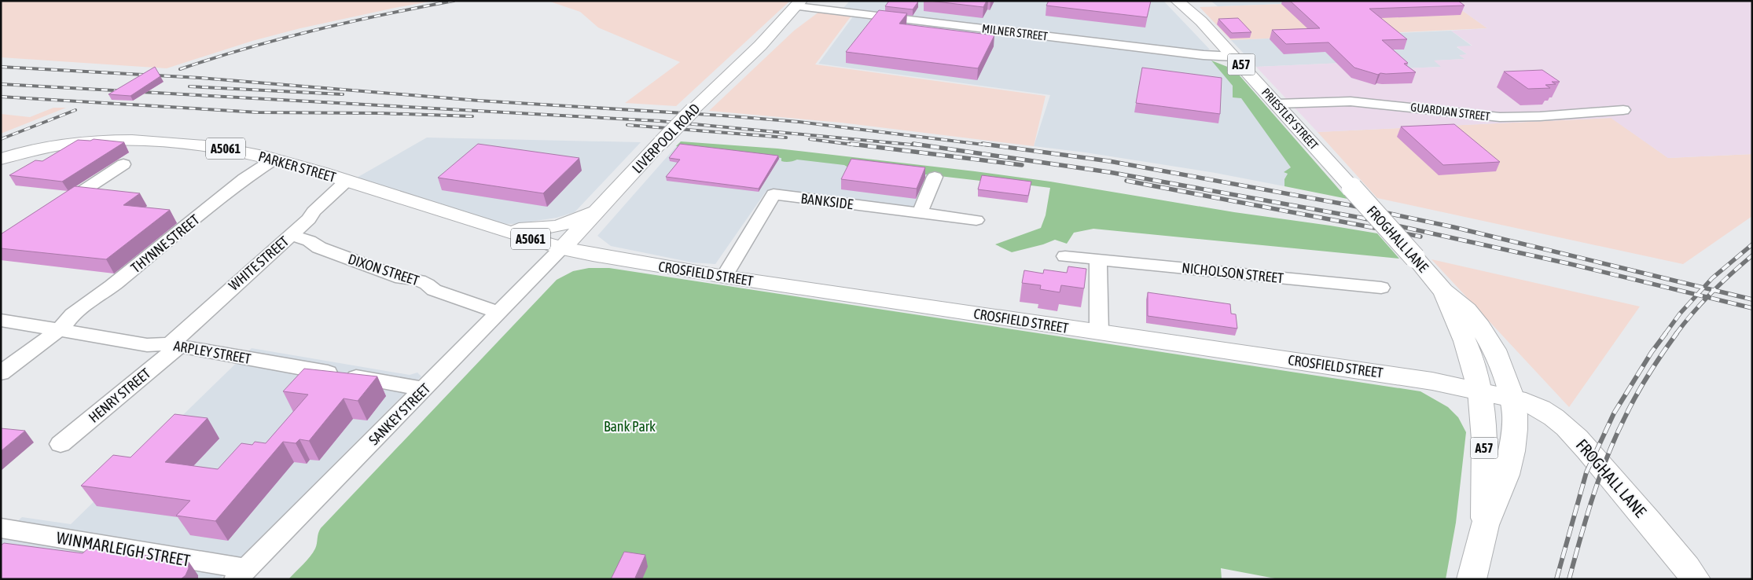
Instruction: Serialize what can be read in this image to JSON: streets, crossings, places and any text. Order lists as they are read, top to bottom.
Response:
{
  "streets": {
    "main road": [
      "A57",
      "PRIESTLEY STREET",
      "LIVERPOOL ROAD",
      "A5061",
      "PARKER STREET",
      "FROGHALL LANE",
      "CROSFIELD STREET"
    ],
    "street": [
      "MILNER STREET",
      "GUARDIAN STREET",
      "BANKSIDE",
      "THYNNE STREET",
      "WHITE STREET",
      "DIXON STREET",
      "NICHOLSON STREET",
      "ARPLEY STREET",
      "HENRY STREET",
      "SANKEY STREET",
      "WINMARLEIGH STREET"
    ]
  },
  "crossings": [
    ["MILNER STREET", "PRIESTLEY STREET"],
    ["MILNER STREET", "LIVERPOOL ROAD"],
    ["A57", "FROGHALL LANE"],
    ["A57", "CROSFIELD STREET"],
    ["GUARDIAN STREET", "PRIESTLEY STREET"],
    ["PRIESTLEY STREET", "FROGHALL LANE"],
    ["LIVERPOOL ROAD", "PARKER STREET"],
    ["LIVERPOOL ROAD", "CROSFIELD STREET"],
    ["LIVERPOOL ROAD", "SANKEY STREET"],
    ["PARKER STREET", "THYNNE STREET"],
    ["PARKER STREET", "WHITE STREET"],
    ["PARKER STREET", "CROSFIELD STREET"],
    ["PARKER STREET", "SANKEY STREET"],
    ["BANKSIDE", "CROSFIELD STREET"],
    ["FROGHALL LANE", "CROSFIELD STREET"],
    ["THYNNE STREET", "ARPLEY STREET"],
    ["WHITE STREET", "DIXON STREET"],
    ["WHITE STREET", "ARPLEY STREET"],
    ["WHITE STREET", "HENRY STREET"],
    ["DIXON STREET", "SANKEY STREET"],
    ["CROSFIELD STREET", "SANKEY STREET"],
    ["ARPLEY STREET", "HENRY STREET"],
    ["ARPLEY STREET", "SANKEY STREET"],
    ["SANKEY STREET", "WINMARLEIGH STREET"]
  ],
  "parks": ["Bank Park"]
}
